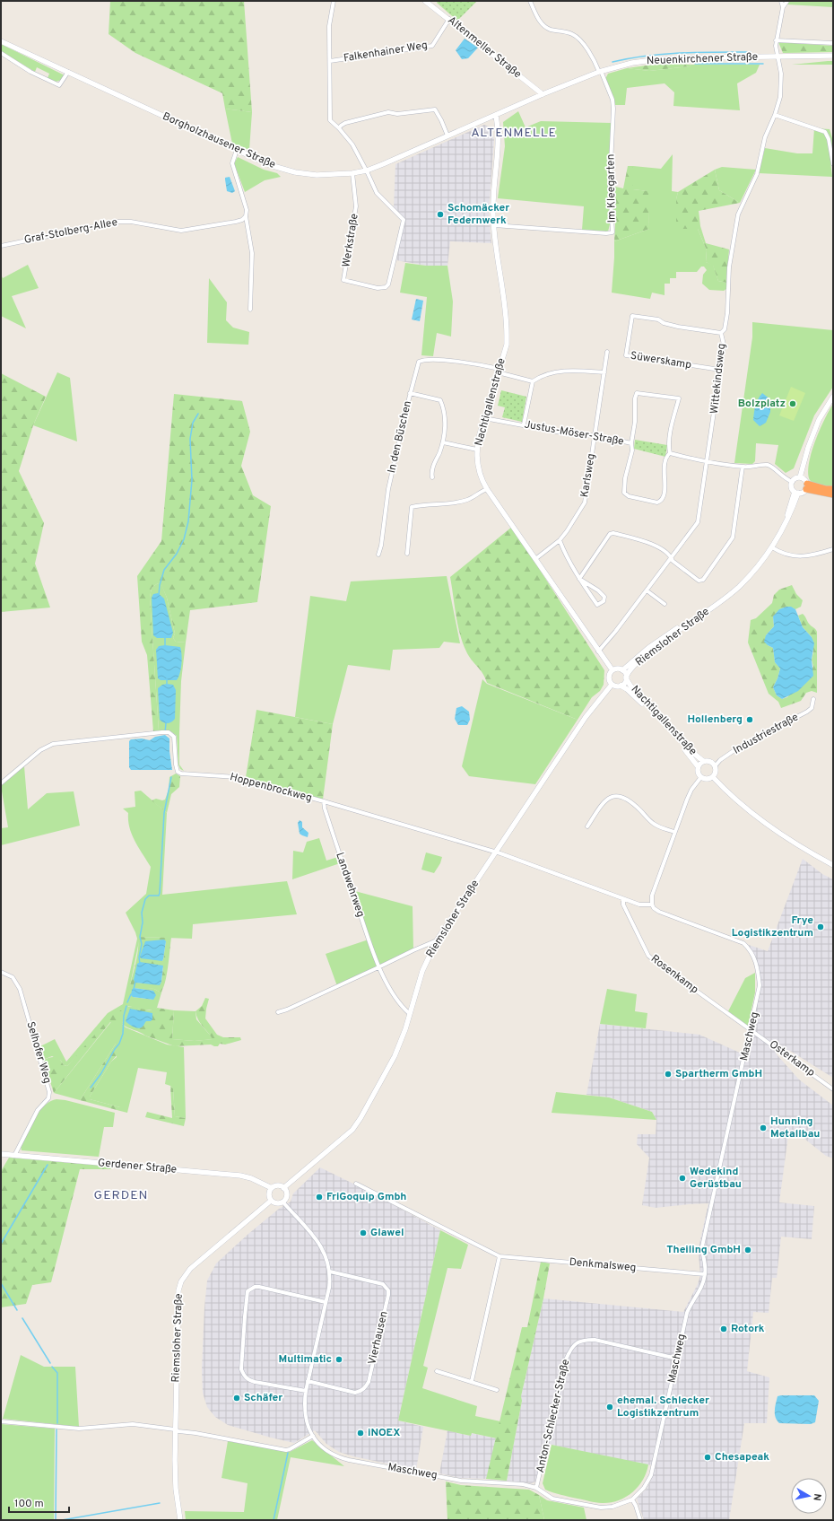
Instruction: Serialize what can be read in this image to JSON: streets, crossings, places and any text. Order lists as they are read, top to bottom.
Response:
{
  "streets": {
    "main road": [
      "Altenmeller Straße",
      "Neuenkirchener Straße",
      "Borgholzhausener Straße",
      "Nachtigallenstraße",
      "Riemsloher Straße",
      "Gerdener Straße"
    ],
    "street": [
      "Falkenhainer Weg",
      "Im Kleegarten",
      "Graf-Stolberg-Allee",
      "Werkstraße",
      "Süwerskamp",
      "Wittekindsweg",
      "Justus-Möser-Straße",
      "In den Büschen",
      "Karlsweg",
      "Industriestraße",
      "Hoppenbrockweg",
      "Landwehrweg",
      "Rosenkamp",
      "Maschweg",
      "Selhofer Weg",
      "Osterkamp",
      "Denkmalsweg",
      "Vierhausen",
      "Anton-Schlecker-Straße"
    ]
  },
  "crossings": [
    ["Altenmeller Straße", "Falkenhainer Weg"],
    ["Altenmeller Straße", "Neuenkirchener Straße"],
    ["Neuenkirchener Straße", "Borgholzhausener Straße"],
    ["Neuenkirchener Straße", "Im Kleegarten"],
    ["Neuenkirchener Straße", "Wittekindsweg"],
    ["Neuenkirchener Straße", "Nachtigallenstraße"],
    ["Borgholzhausener Straße", "Werkstraße"],
    ["Borgholzhausener Straße", "Nachtigallenstraße"],
    ["Im Kleegarten", "Nachtigallenstraße"],
    ["Süwerskamp", "Wittekindsweg"],
    ["Wittekindsweg", "Nachtigallenstraße"],
    ["Nachtigallenstraße", "Justus-Möser-Straße"],
    ["Nachtigallenstraße", "Karlsweg"],
    ["Nachtigallenstraße", "Riemsloher Straße"],
    ["Nachtigallenstraße", "Industriestraße"],
    ["Justus-Möser-Straße", "Karlsweg"],
    ["Riemsloher Straße", "Hoppenbrockweg"],
    ["Riemsloher Straße", "Landwehrweg"],
    ["Riemsloher Straße", "Maschweg"],
    ["Riemsloher Straße", "Gerdener Straße"],
    ["Hoppenbrockweg", "Landwehrweg"],
    ["Hoppenbrockweg", "Maschweg"],
    ["Rosenkamp", "Maschweg"],
    ["Rosenkamp", "Osterkamp"],
    ["Maschweg", "Osterkamp"],
    ["Maschweg", "Gerdener Straße"],
    ["Maschweg", "Denkmalsweg"],
    ["Maschweg", "Vierhausen"],
    ["Maschweg", "Anton-Schlecker-Straße"],
    ["Selhofer Weg", "Gerdener Straße"]
  ],
  "districts": ["ALTENMELLE", "GERDEN"],
  "places": [
    "Schomäcker Federnwerk",
    "Bolzplatz",
    "Hollenberg",
    "Frye Logistikzentrum",
    "Spartherm GmbH",
    "Hunning Metallbau",
    "Wedekind Gerüstbau",
    "FriGoquip Gmbh",
    "Glawel",
    "Theiling GmbH",
    "Rotork",
    "Multimatic",
    "Schäfer",
    "ehemal. Schlecker Logistikzentrum",
    "iNOEX",
    "Chesapeak"
  ],
  "scale_bar": "100 m",
  "north": "right"
}
